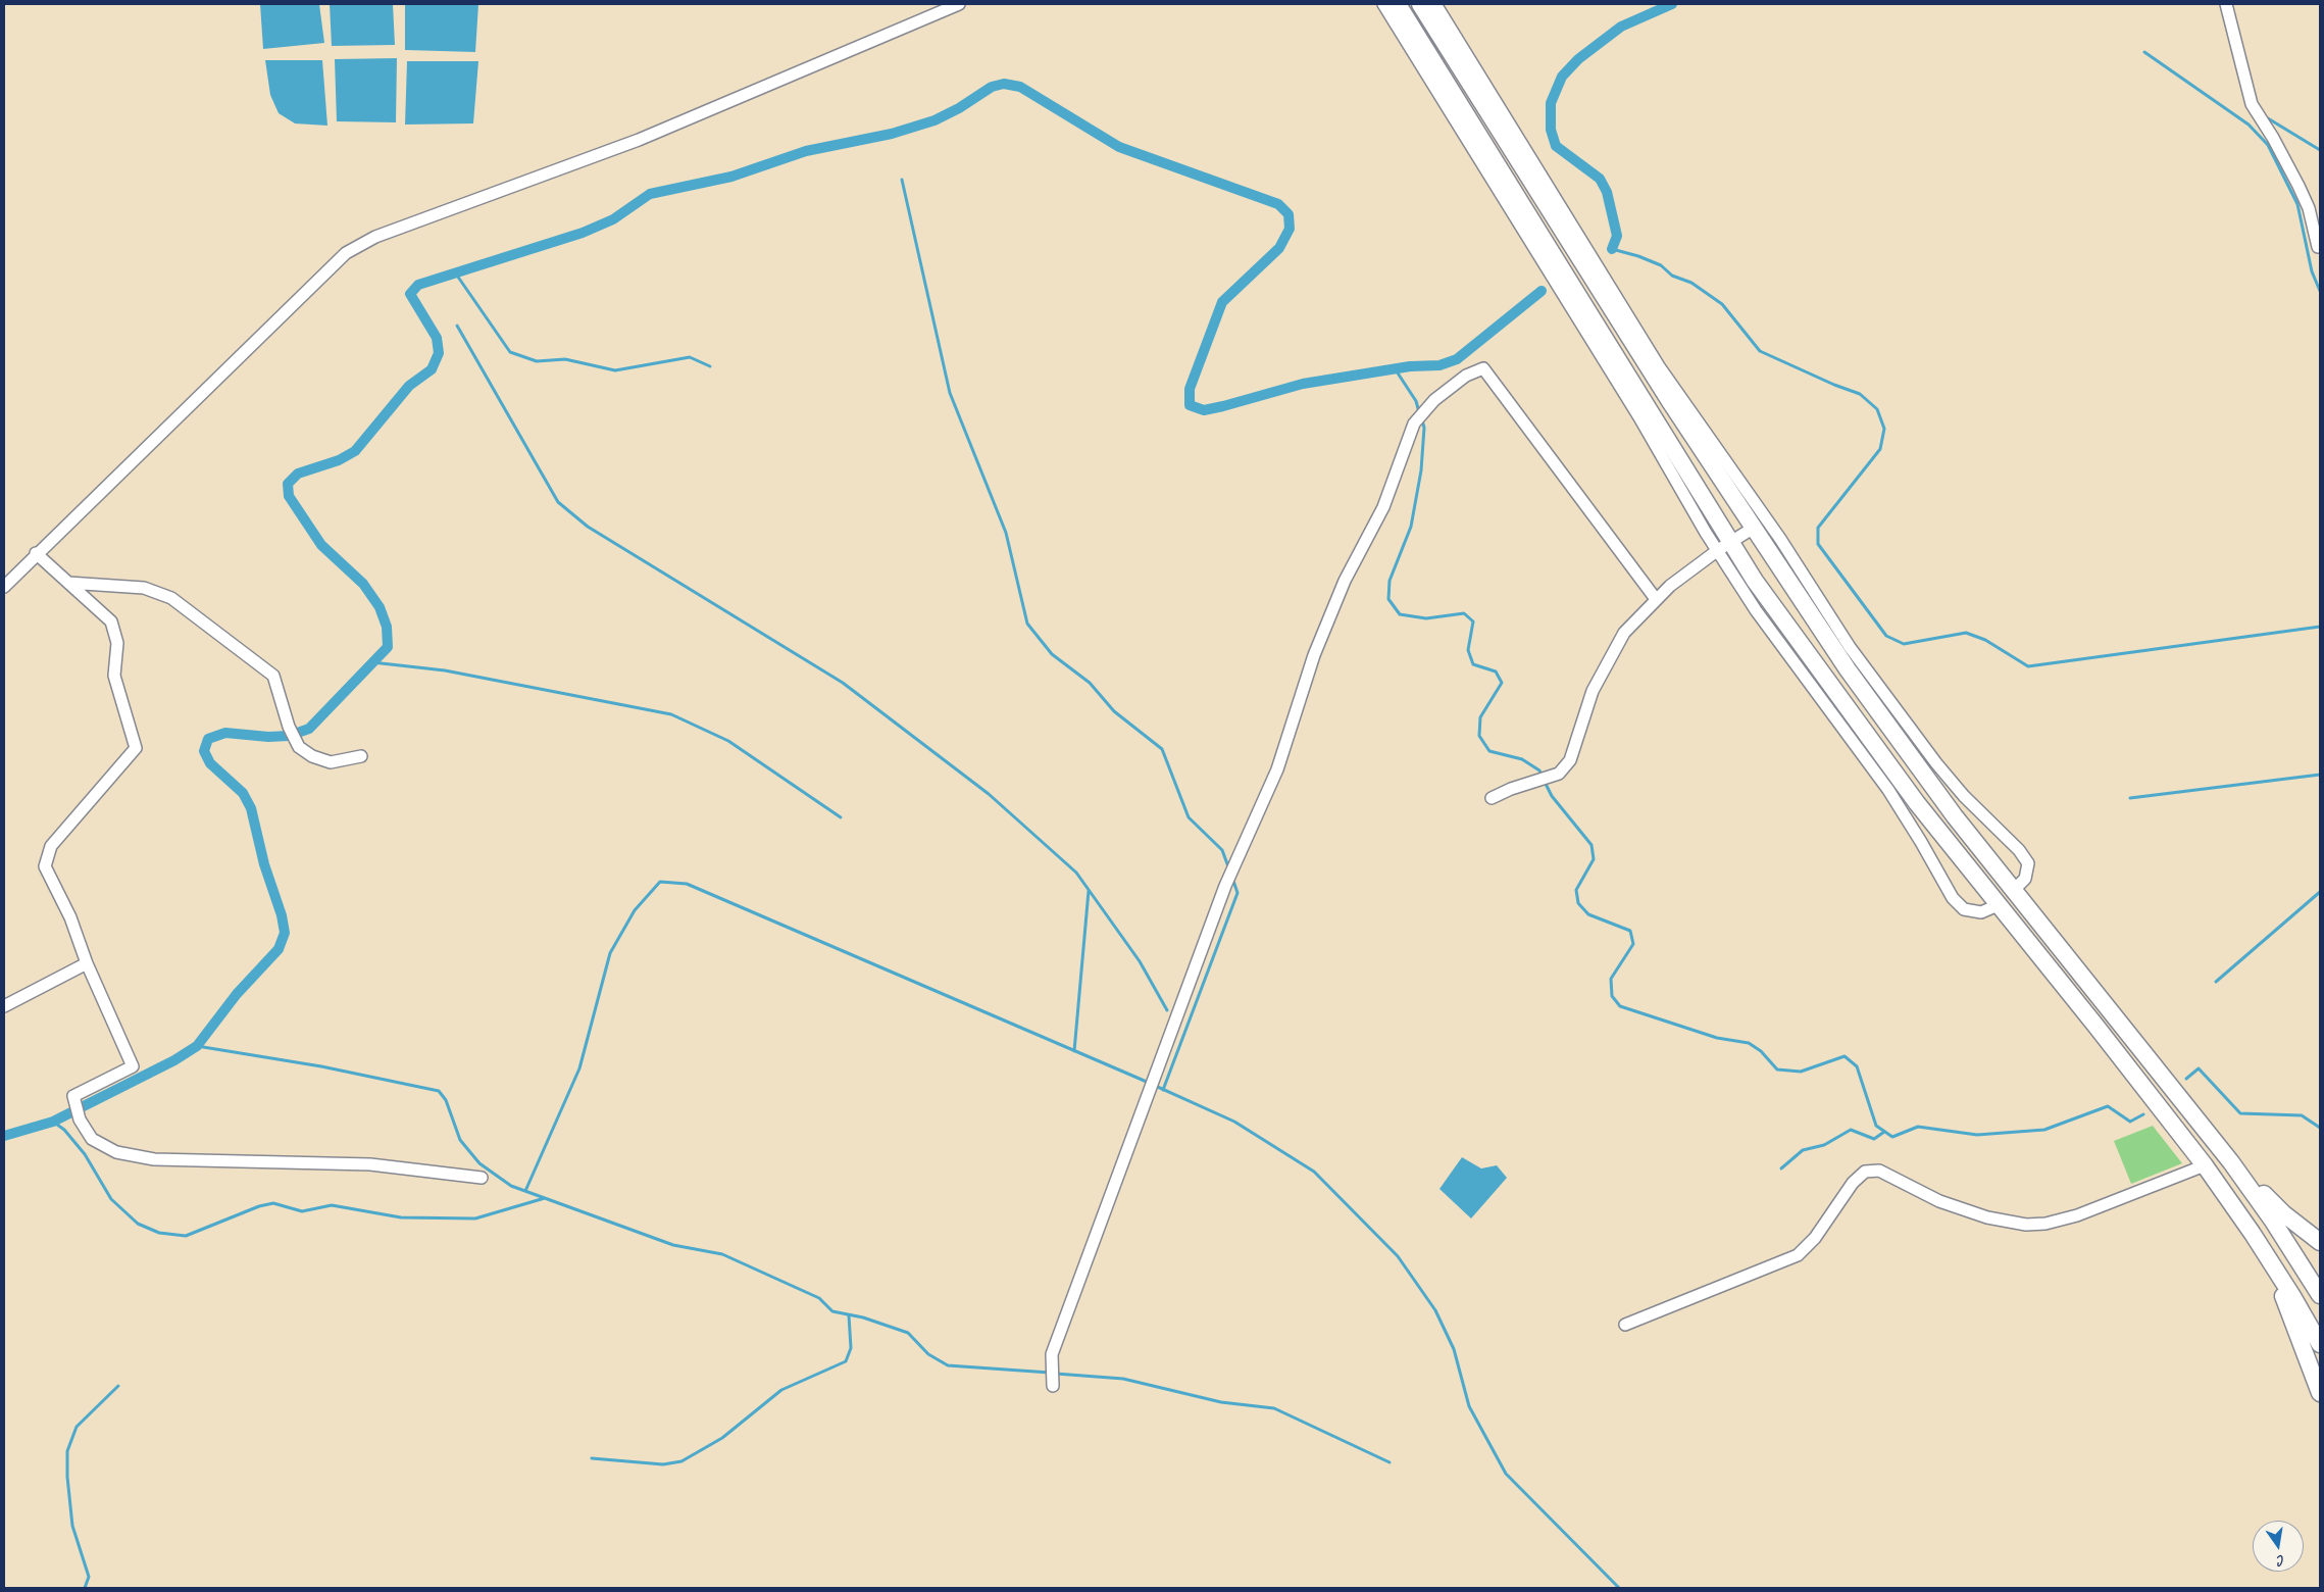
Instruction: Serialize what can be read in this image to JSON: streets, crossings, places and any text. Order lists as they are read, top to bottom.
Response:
{
  "north": "bottom"
}
